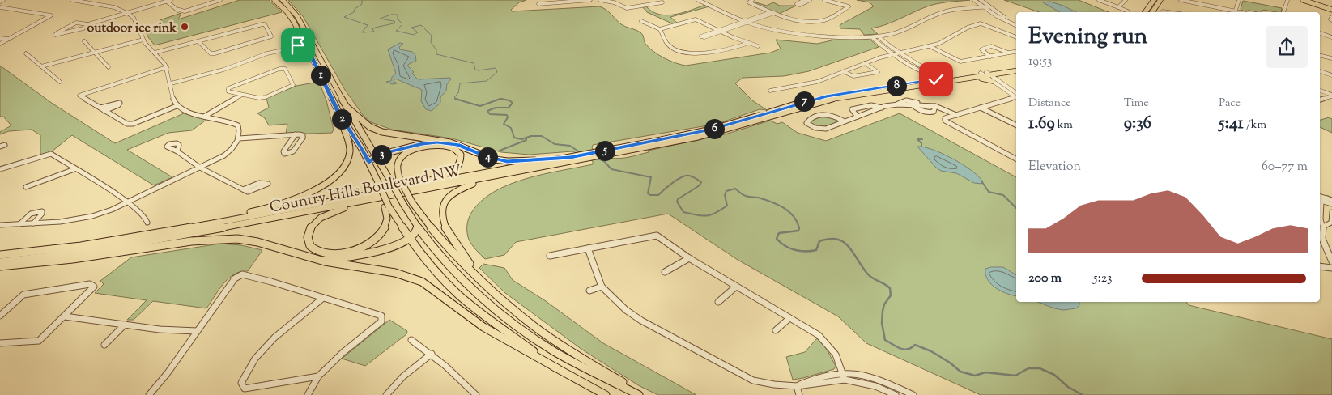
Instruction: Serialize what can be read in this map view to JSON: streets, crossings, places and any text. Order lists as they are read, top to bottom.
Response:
{
  "streets": {
    "main road": ["Country Hills Boulevard NW"]
  },
  "places": ["outdoor ice rink"],
  "page": {
    "heading": ["Evening run", "19:53"],
    "pins": [
      "1",
      "8",
      "7",
      "2",
      "6",
      "5",
      "3",
      "4"
    ],
    "stats": [
      ["Distance", "1.69 km"],
      ["Time", "9:36"],
      ["Pace", "5:41 /km"]
    ],
    "chart": ["Elevation", "60–77 m"],
    "list": [
      {
        "name": "200 m",
        "note": "5:23"
      }
    ]
  }
}
